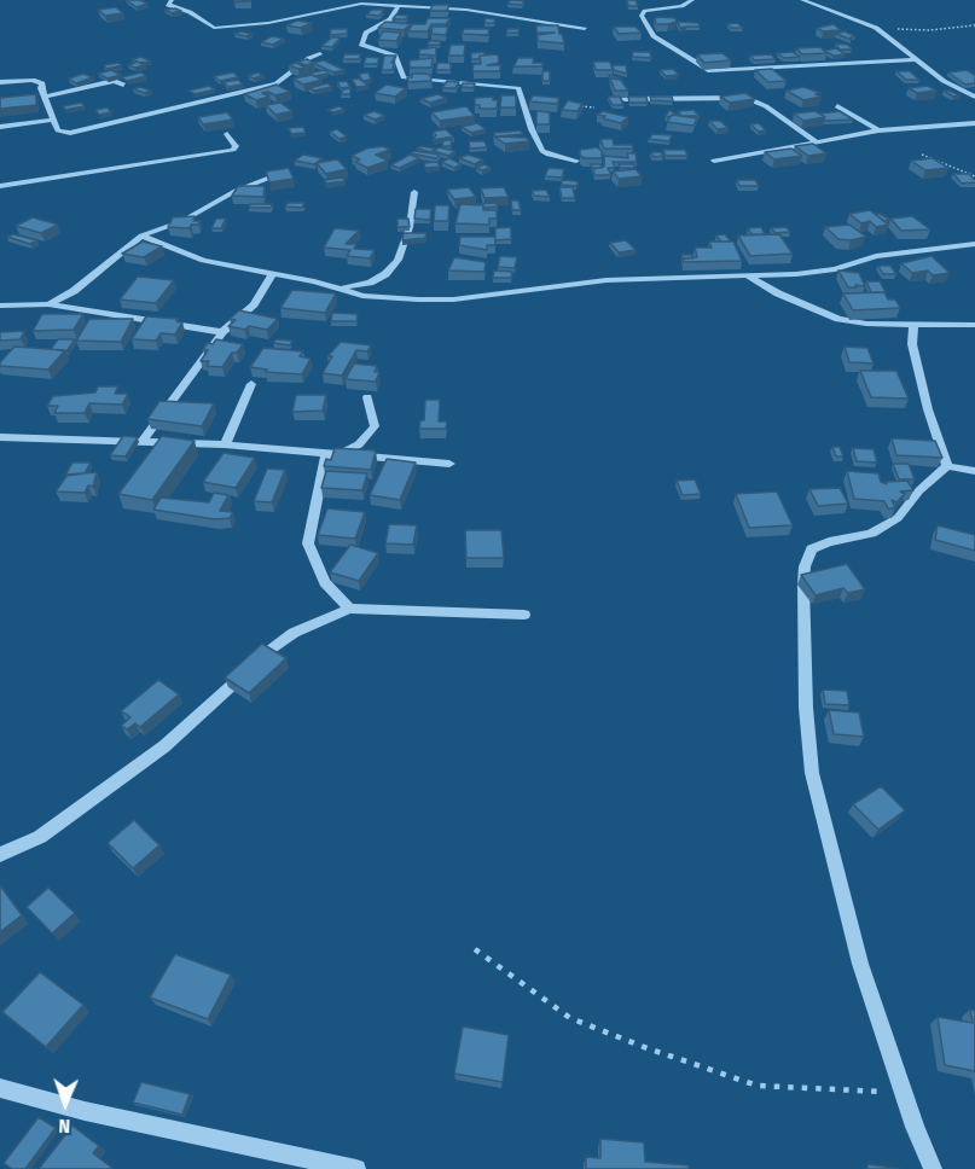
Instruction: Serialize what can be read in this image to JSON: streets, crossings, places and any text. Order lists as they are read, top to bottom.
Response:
{
  "north": "bottom"
}
